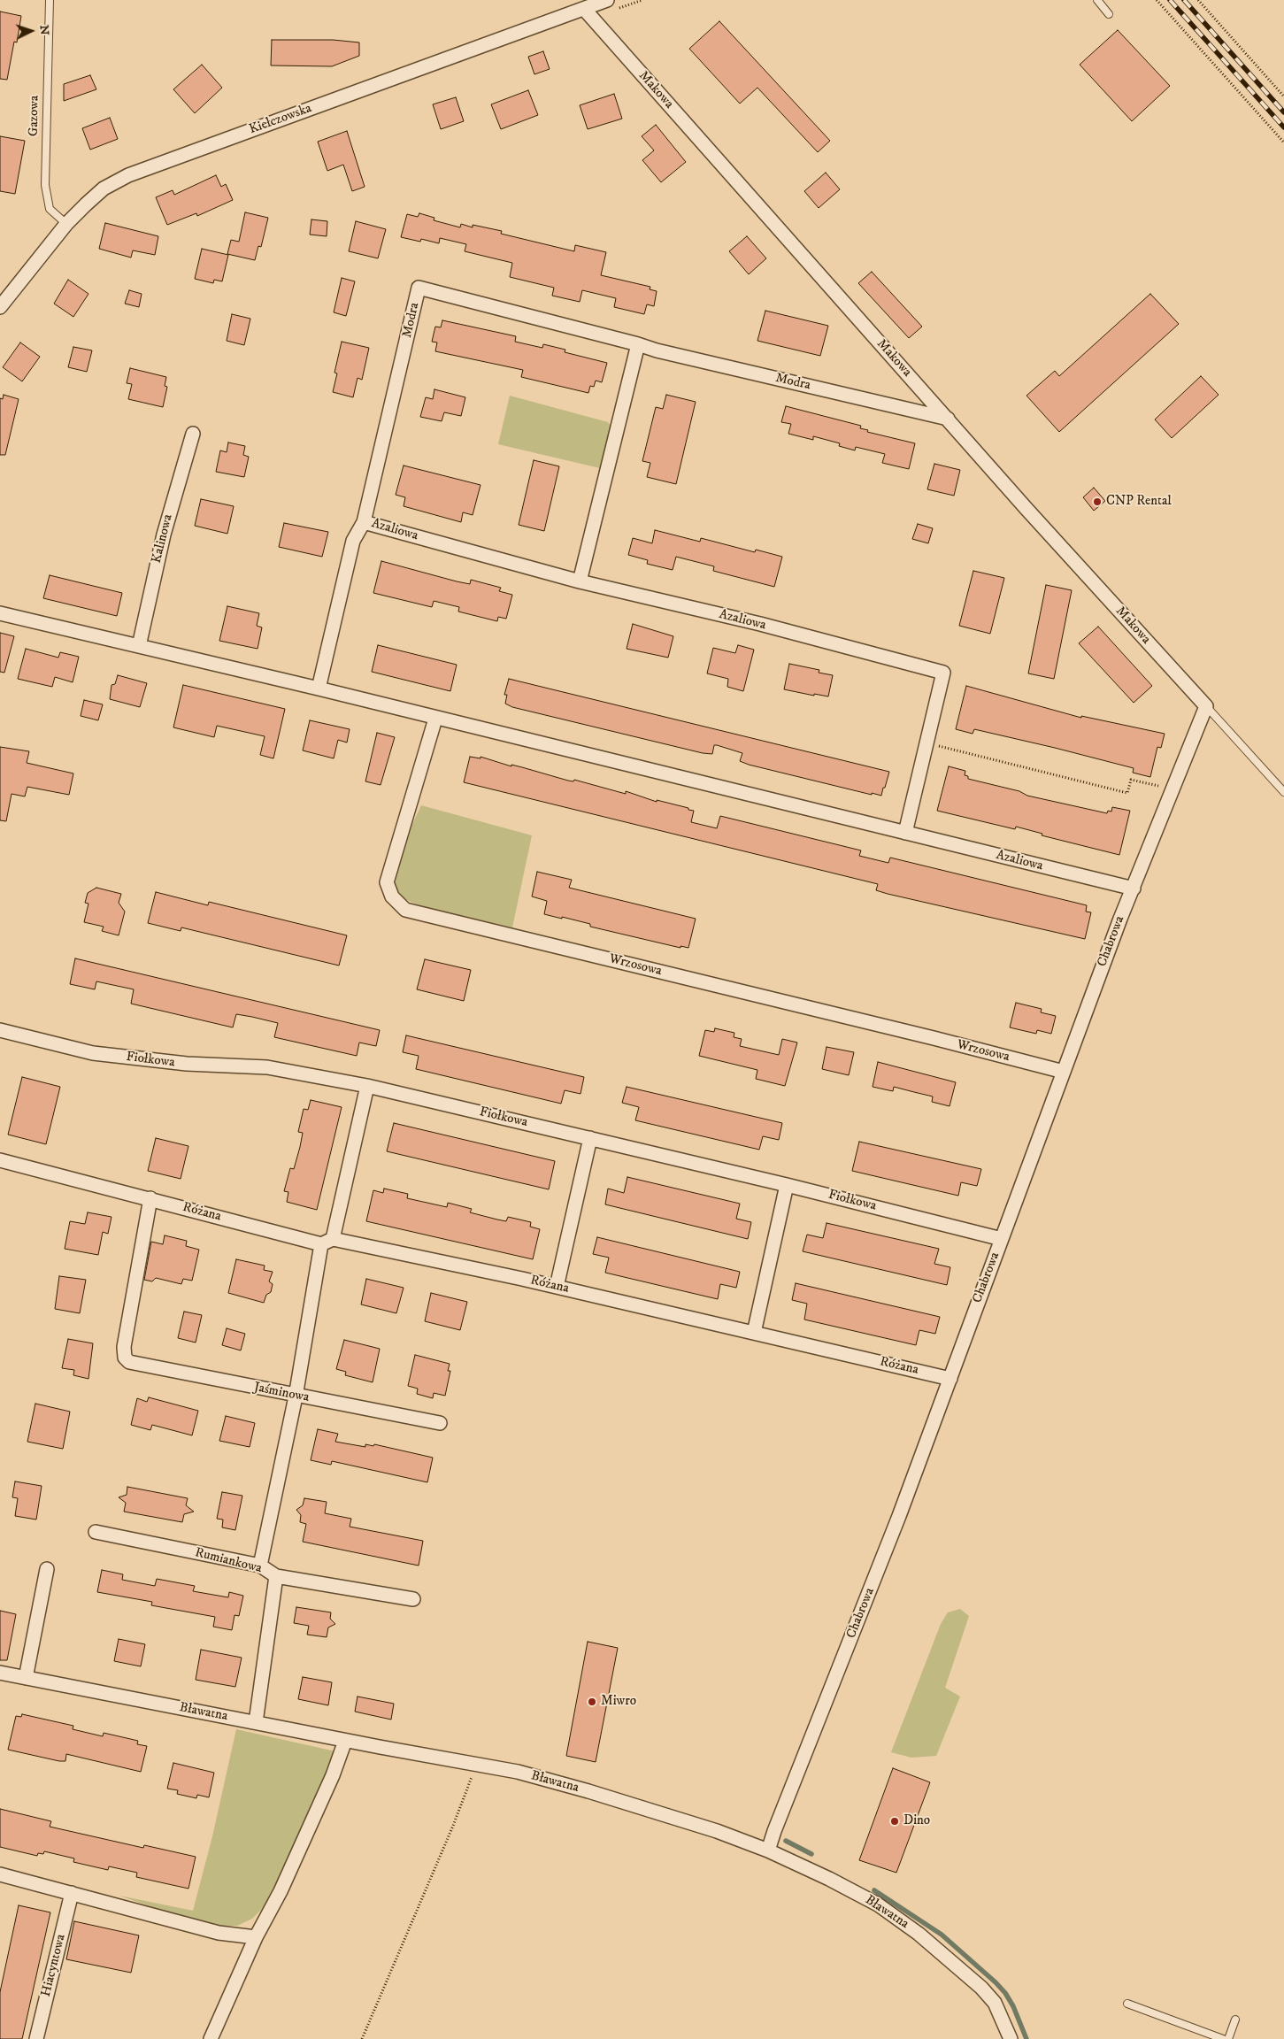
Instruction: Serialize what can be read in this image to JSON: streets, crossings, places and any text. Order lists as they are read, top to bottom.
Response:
{
  "streets": {
    "street": [
      "Makowa",
      "Kiełczowska",
      "Modra",
      "Azaliowa",
      "Kalinowa",
      "Chabrowa",
      "Wrzosowa",
      "Fiołkowa",
      "Różana",
      "Jaśminowa",
      "Rumiankowa",
      "Bławatna",
      "Hiacyntowa"
    ],
    "lane": ["Gazowa"]
  },
  "crossings": [
    ["Makowa", "Kiełczowska"],
    ["Makowa", "Modra"],
    ["Makowa", "Chabrowa"],
    ["Gazowa", "Kiełczowska"],
    ["Modra", "Azaliowa"],
    ["Azaliowa", "Chabrowa"],
    ["Azaliowa", "Wrzosowa"],
    ["Chabrowa", "Wrzosowa"],
    ["Chabrowa", "Fiołkowa"],
    ["Chabrowa", "Różana"],
    ["Chabrowa", "Bławatna"],
    ["Różana", "Jaśminowa"]
  ],
  "places": ["CNP Rental", "Miwro", "Dino"],
  "north": "right"
}
